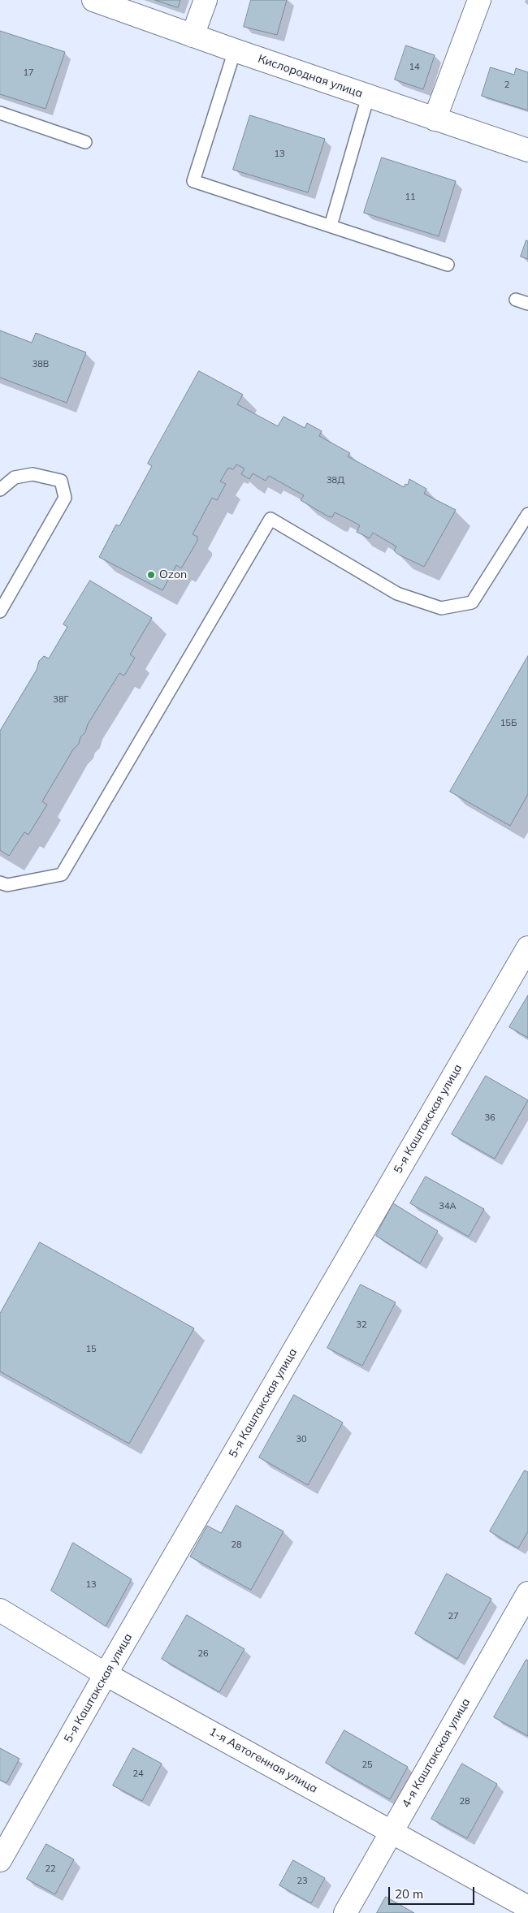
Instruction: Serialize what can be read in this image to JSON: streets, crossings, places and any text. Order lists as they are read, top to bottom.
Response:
{
  "streets": {
    "street": [
      "Кислородная улица",
      "5-я Каштакская улица",
      "4-я Каштакская улица",
      "1-я Автогенная улица"
    ]
  },
  "crossings": [
    ["5-я Каштакская улица", "1-я Автогенная улица"],
    ["4-я Каштакская улица", "1-я Автогенная улица"]
  ],
  "places": ["Ozon"],
  "house_numbers": [
    "14",
    "17",
    "2",
    "13",
    "11",
    "38В",
    "38Д",
    "38Г",
    "15Б",
    "36",
    "34А",
    "32",
    "15",
    "30",
    "28",
    "13",
    "27",
    "26",
    "25",
    "24",
    "28",
    "22",
    "23"
  ],
  "scale_bar": "20 m"
}
